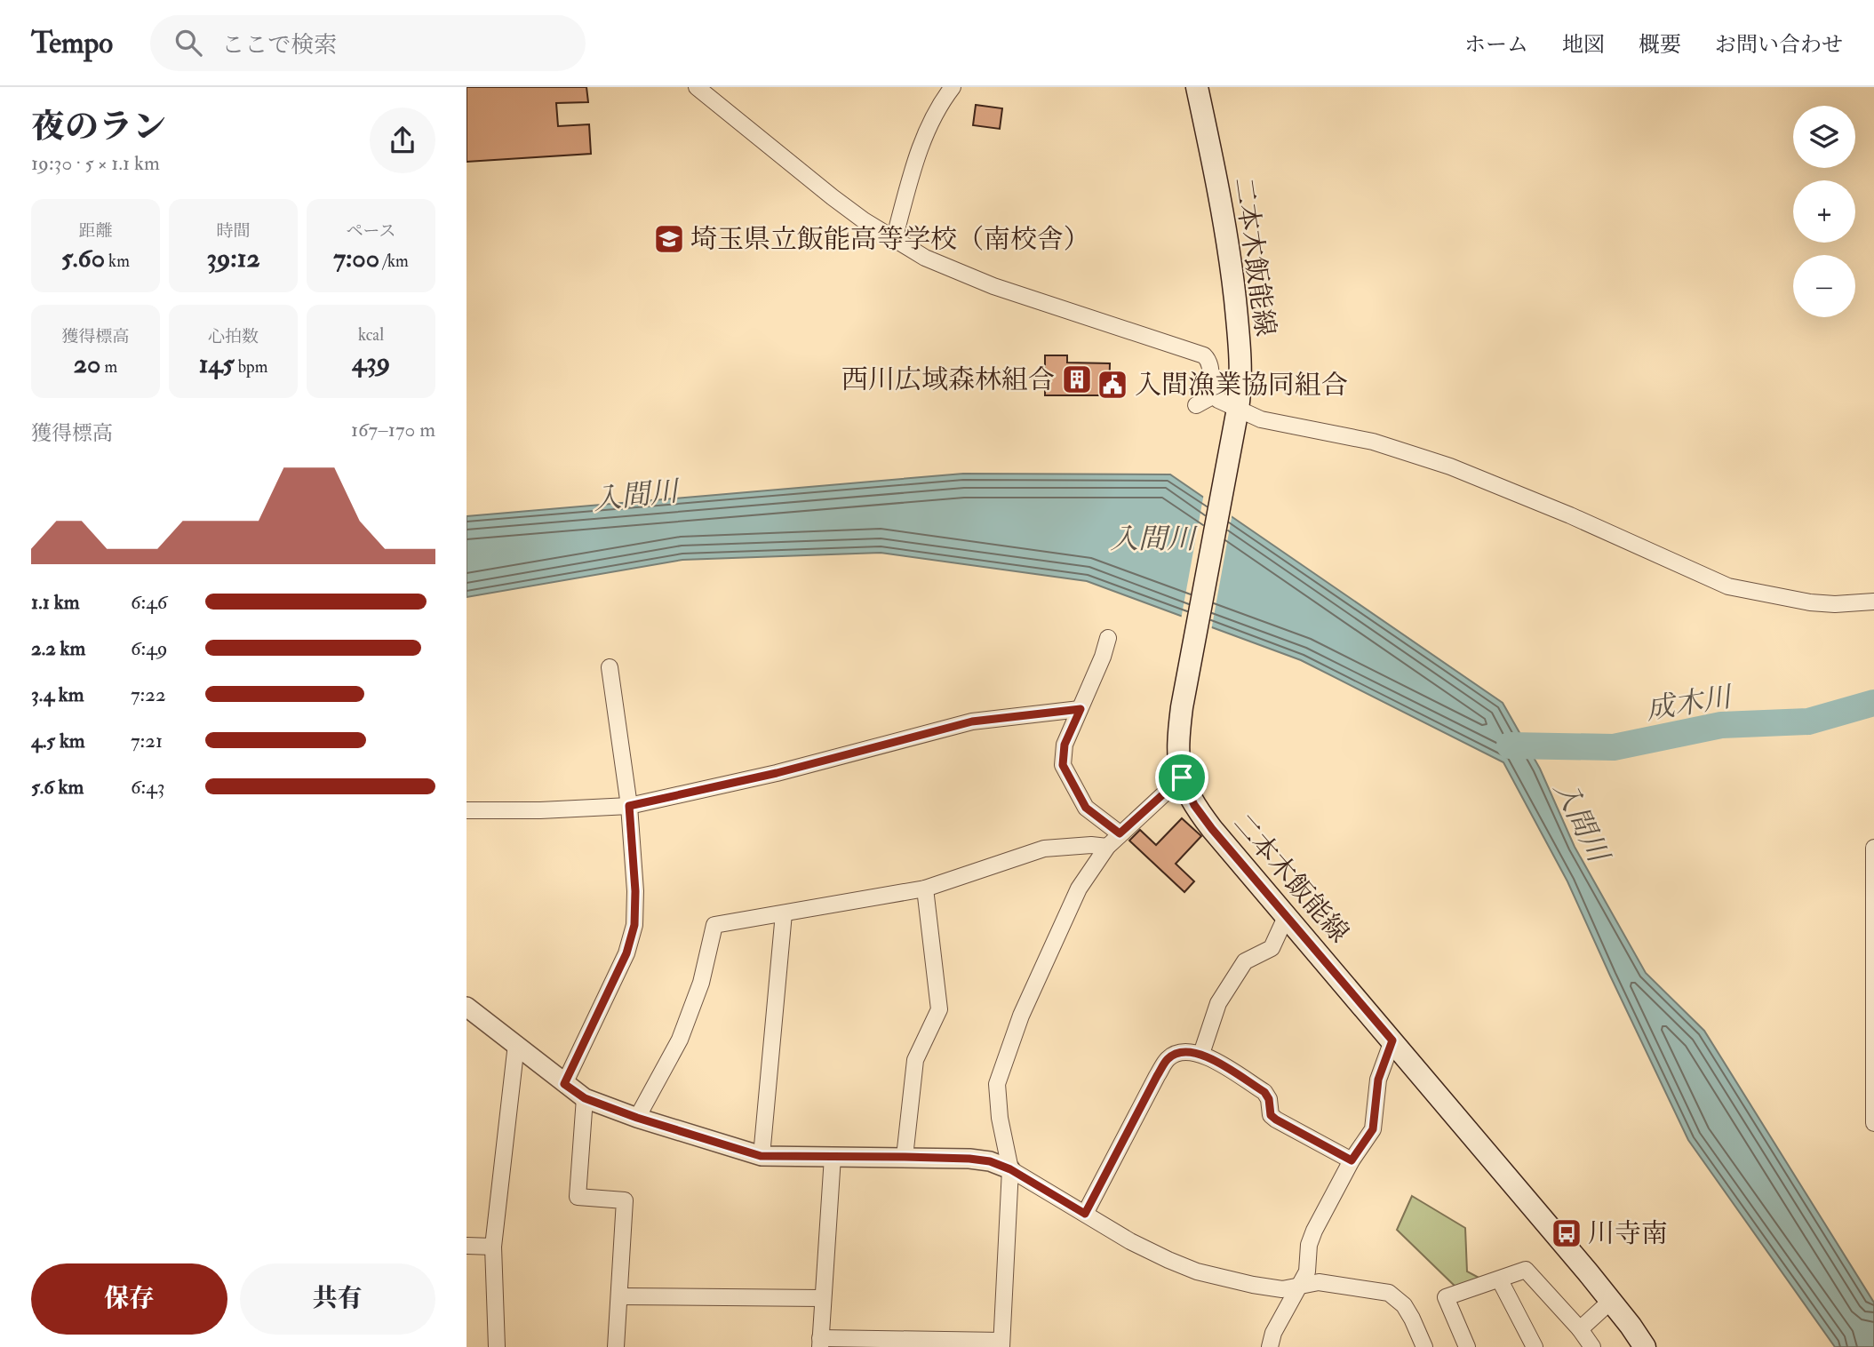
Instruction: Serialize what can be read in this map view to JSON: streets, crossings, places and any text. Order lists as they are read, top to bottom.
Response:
{
  "streets": {
    "main road": ["二本木飯能線"]
  },
  "water": ["入間川", "成木川"],
  "places": {
    "school or university": ["埼玉県立飯能高等学校（南校舎）"],
    "building": ["西川広域森林組合"],
    "public building": ["入間漁業協同組合"],
    "bus stop": ["川寺南"]
  },
  "page": {
    "header": "Tempo",
    "search": "ここで検索",
    "nav": [
      "ホーム",
      "地図",
      "概要",
      "お問い合わせ"
    ],
    "heading": ["夜のラン", "19:30 · 5 × 1.1 km"],
    "map_buttons": ["+", "−"],
    "stats": [
      ["距離", "5.60 km"],
      ["時間", "39:12"],
      ["ペース", "7:00 /km"],
      ["獲得標高", "20 m"],
      ["心拍数", "145 bpm"],
      ["kcal", "439"]
    ],
    "chart": ["獲得標高", "167–170 m"],
    "list": [
      {
        "name": "1.1 km",
        "note": "6:46"
      },
      {
        "name": "2.2 km",
        "note": "6:49"
      },
      {
        "name": "3.4 km",
        "note": "7:22"
      },
      {
        "name": "4.5 km",
        "note": "7:21"
      },
      {
        "name": "5.6 km",
        "note": "6:43"
      }
    ],
    "buttons": ["保存", "共有"]
  }
}
